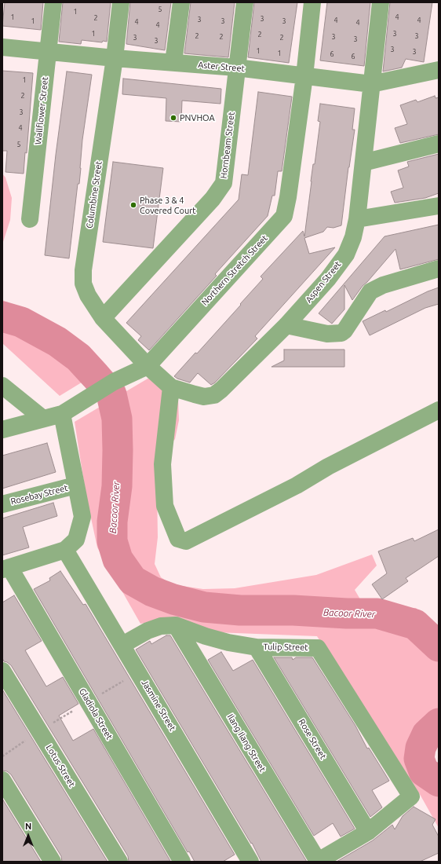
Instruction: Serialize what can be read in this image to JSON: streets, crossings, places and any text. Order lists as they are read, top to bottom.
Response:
{
  "streets": {
    "street": [
      "Aster Street",
      "Wallflower Street",
      "Hornbeam Street",
      "Columbine Street",
      "Northern Stretch Street",
      "Aspen Street",
      "Rosebay Street",
      "Tulip Street",
      "Jasmine Street",
      "Gladiola Street",
      "Rose Street",
      "Ilang Ilang Street",
      "Lotus Street"
    ]
  },
  "crossings": [
    ["Aster Street", "Wallflower Street"],
    ["Aster Street", "Hornbeam Street"],
    ["Aster Street", "Columbine Street"],
    ["Aster Street", "Northern Stretch Street"],
    ["Aster Street", "Aspen Street"],
    ["Hornbeam Street", "Columbine Street"],
    ["Columbine Street", "Northern Stretch Street"],
    ["Columbine Street", "Aspen Street"],
    ["Northern Stretch Street", "Aspen Street"],
    ["Tulip Street", "Jasmine Street"],
    ["Tulip Street", "Rose Street"],
    ["Tulip Street", "Ilang Ilang Street"]
  ],
  "water": ["Bacoor River"],
  "places": ["PNVHOA", "Phase 3 & 4 Covered Court"],
  "house_numbers": [
    "5",
    "1",
    "1",
    "4",
    "2",
    "3",
    "3",
    "4",
    "4",
    "1",
    "3",
    "3",
    "4",
    "4",
    "4",
    "1",
    "3",
    "2",
    "2",
    "3",
    "2",
    "3",
    "3",
    "2",
    "3",
    "3",
    "3",
    "1",
    "3",
    "1",
    "6",
    "6",
    "1",
    "2",
    "3",
    "4",
    "5"
  ],
  "north": "top"
}
